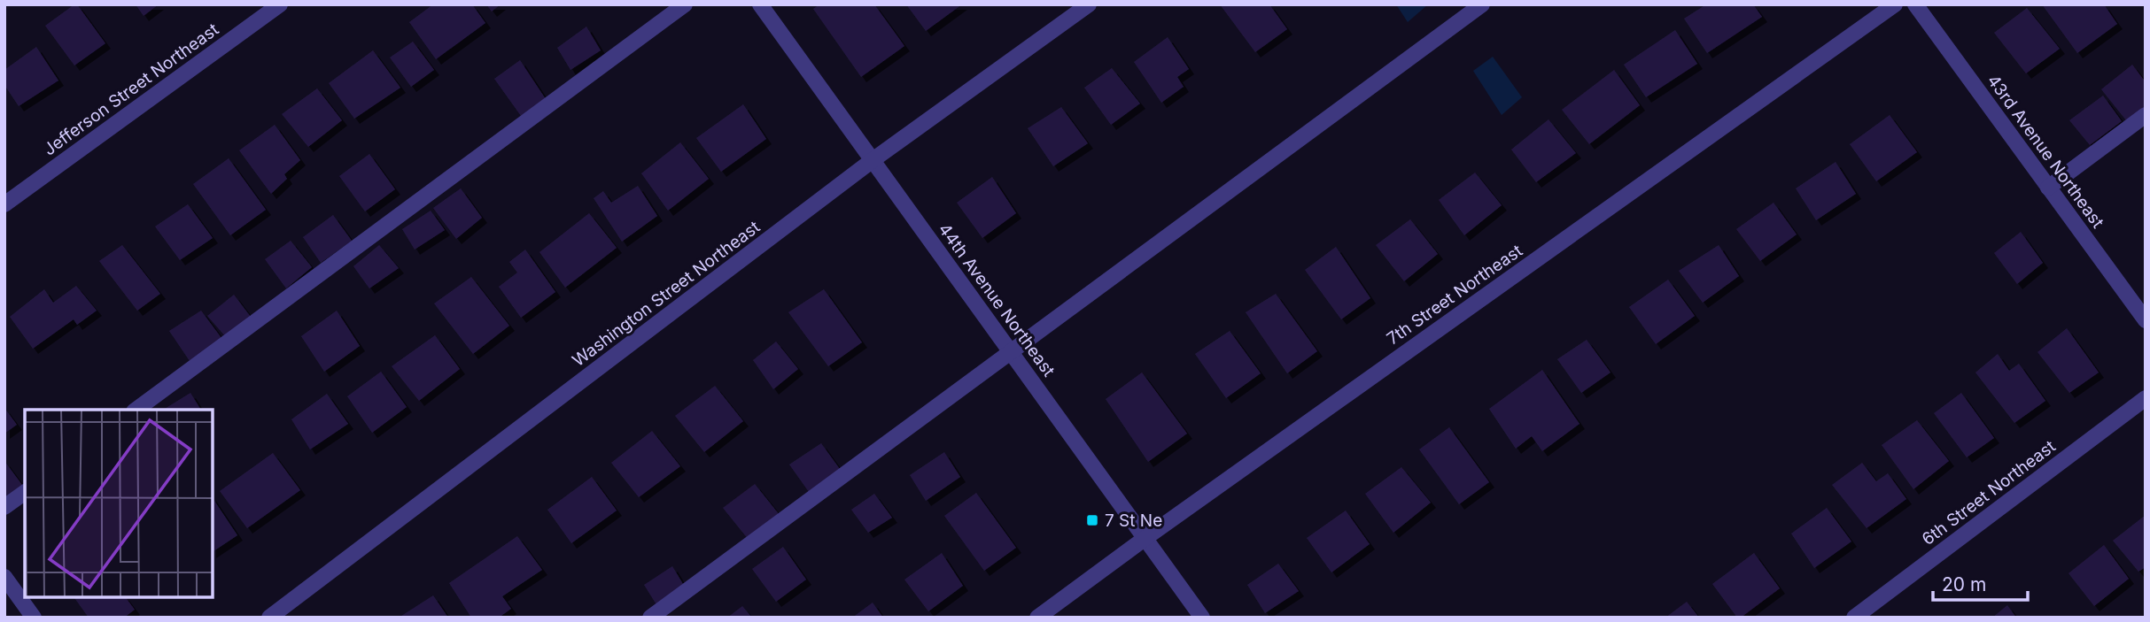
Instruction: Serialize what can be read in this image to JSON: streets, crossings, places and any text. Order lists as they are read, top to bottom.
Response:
{
  "streets": {
    "street": [
      "Jefferson Street Northeast",
      "43rd Avenue Northeast",
      "Washington Street Northeast",
      "7th Street Northeast",
      "44th Avenue Northeast",
      "6th Street Northeast"
    ]
  },
  "crossings": [
    ["Washington Street Northeast", "44th Avenue Northeast"],
    ["7th Street Northeast", "44th Avenue Northeast"]
  ],
  "places": {
    "transit": ["7 St Ne"]
  },
  "scale_bar": "20 m"
}
